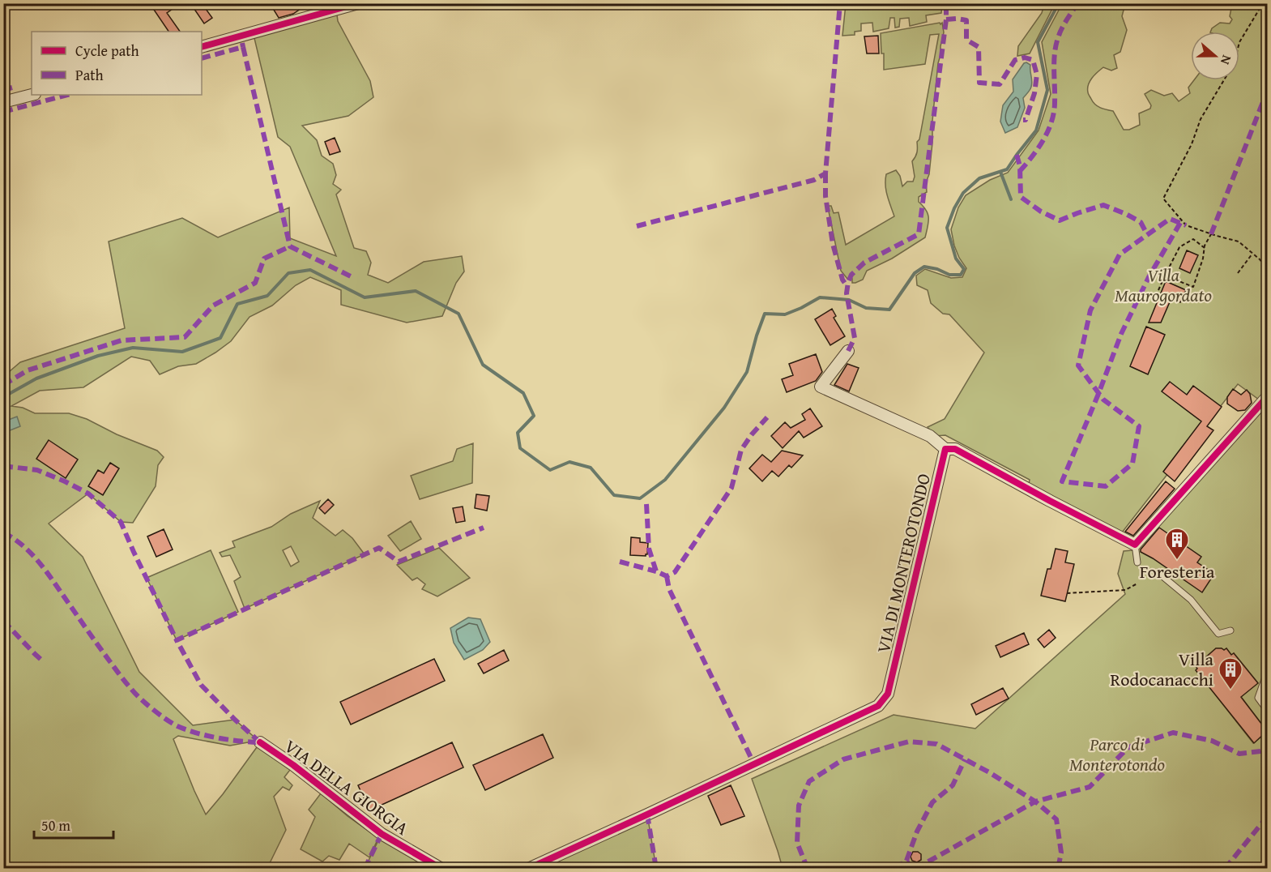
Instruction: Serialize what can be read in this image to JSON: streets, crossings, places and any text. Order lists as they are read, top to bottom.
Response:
{
  "streets": {
    "street": ["VIA DI MONTEROTONDO", "VIA DELLA GIORGIA"]
  },
  "parks": ["Villa Maurogordato", "Parco di Monterotondo"],
  "places": {
    "building": ["Foresteria", "Villa Rodocanacchi"]
  },
  "legend": ["Cycle path", "Path"],
  "scale_bar": "50 m",
  "north": "right"
}
